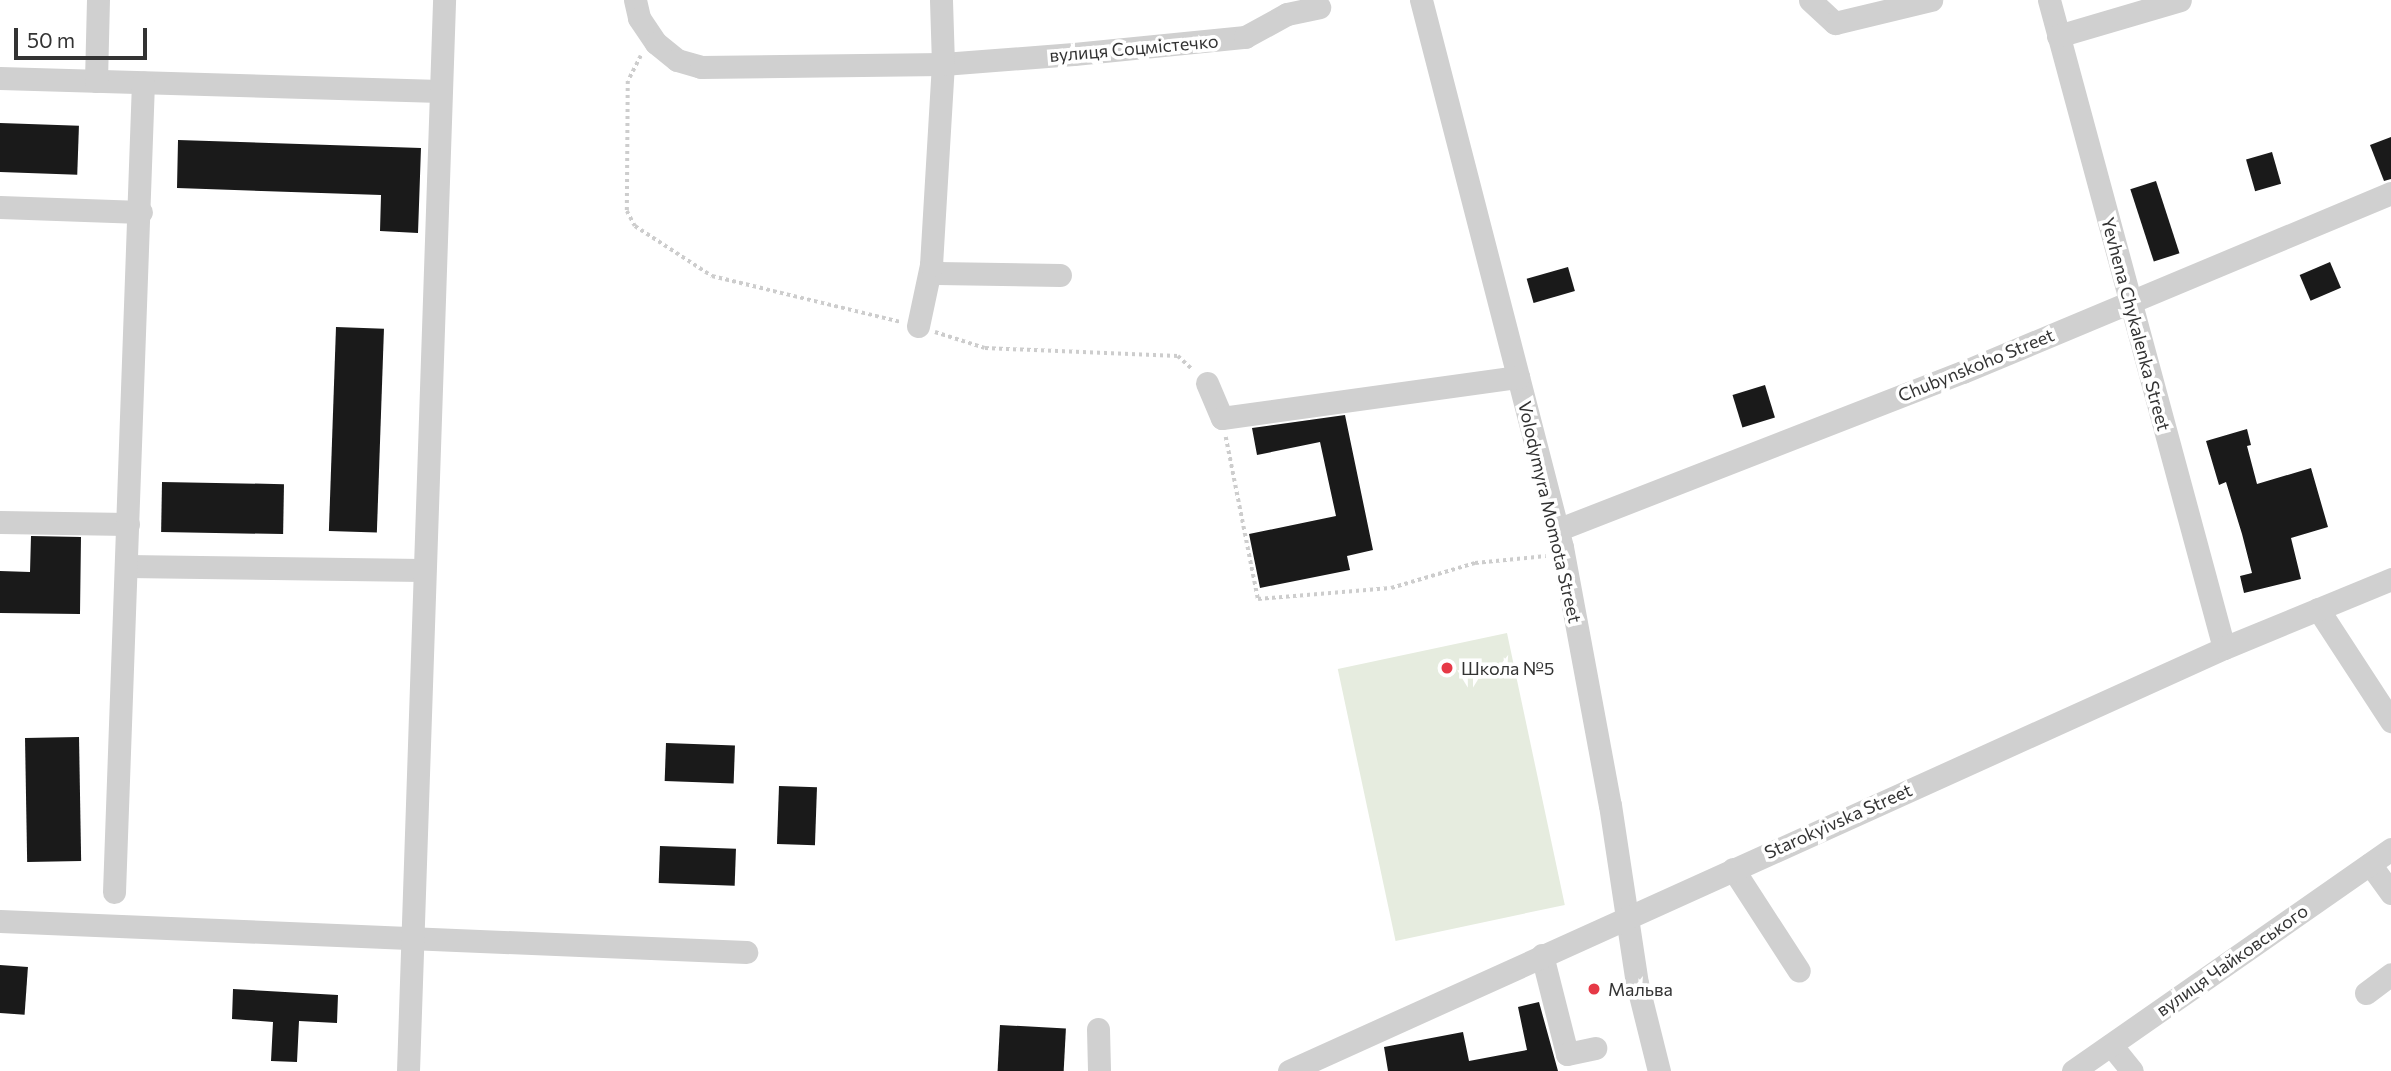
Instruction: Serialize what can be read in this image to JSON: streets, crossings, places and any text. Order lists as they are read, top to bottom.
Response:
{
  "streets": {
    "street": [
      "вулиця Соцмістечко",
      "Yevhena Chykalenka Street",
      "Chubynskoho Street",
      "Volodymyra Momota Street",
      "Starokyivska Street",
      "вулиця Чайковського"
    ]
  },
  "crossings": [
    ["Yevhena Chykalenka Street", "Chubynskoho Street"],
    ["Yevhena Chykalenka Street", "Starokyivska Street"],
    ["Chubynskoho Street", "Volodymyra Momota Street"],
    ["Volodymyra Momota Street", "Starokyivska Street"]
  ],
  "places": ["Школа №5", "Мальва"],
  "scale_bar": "50 m"
}
